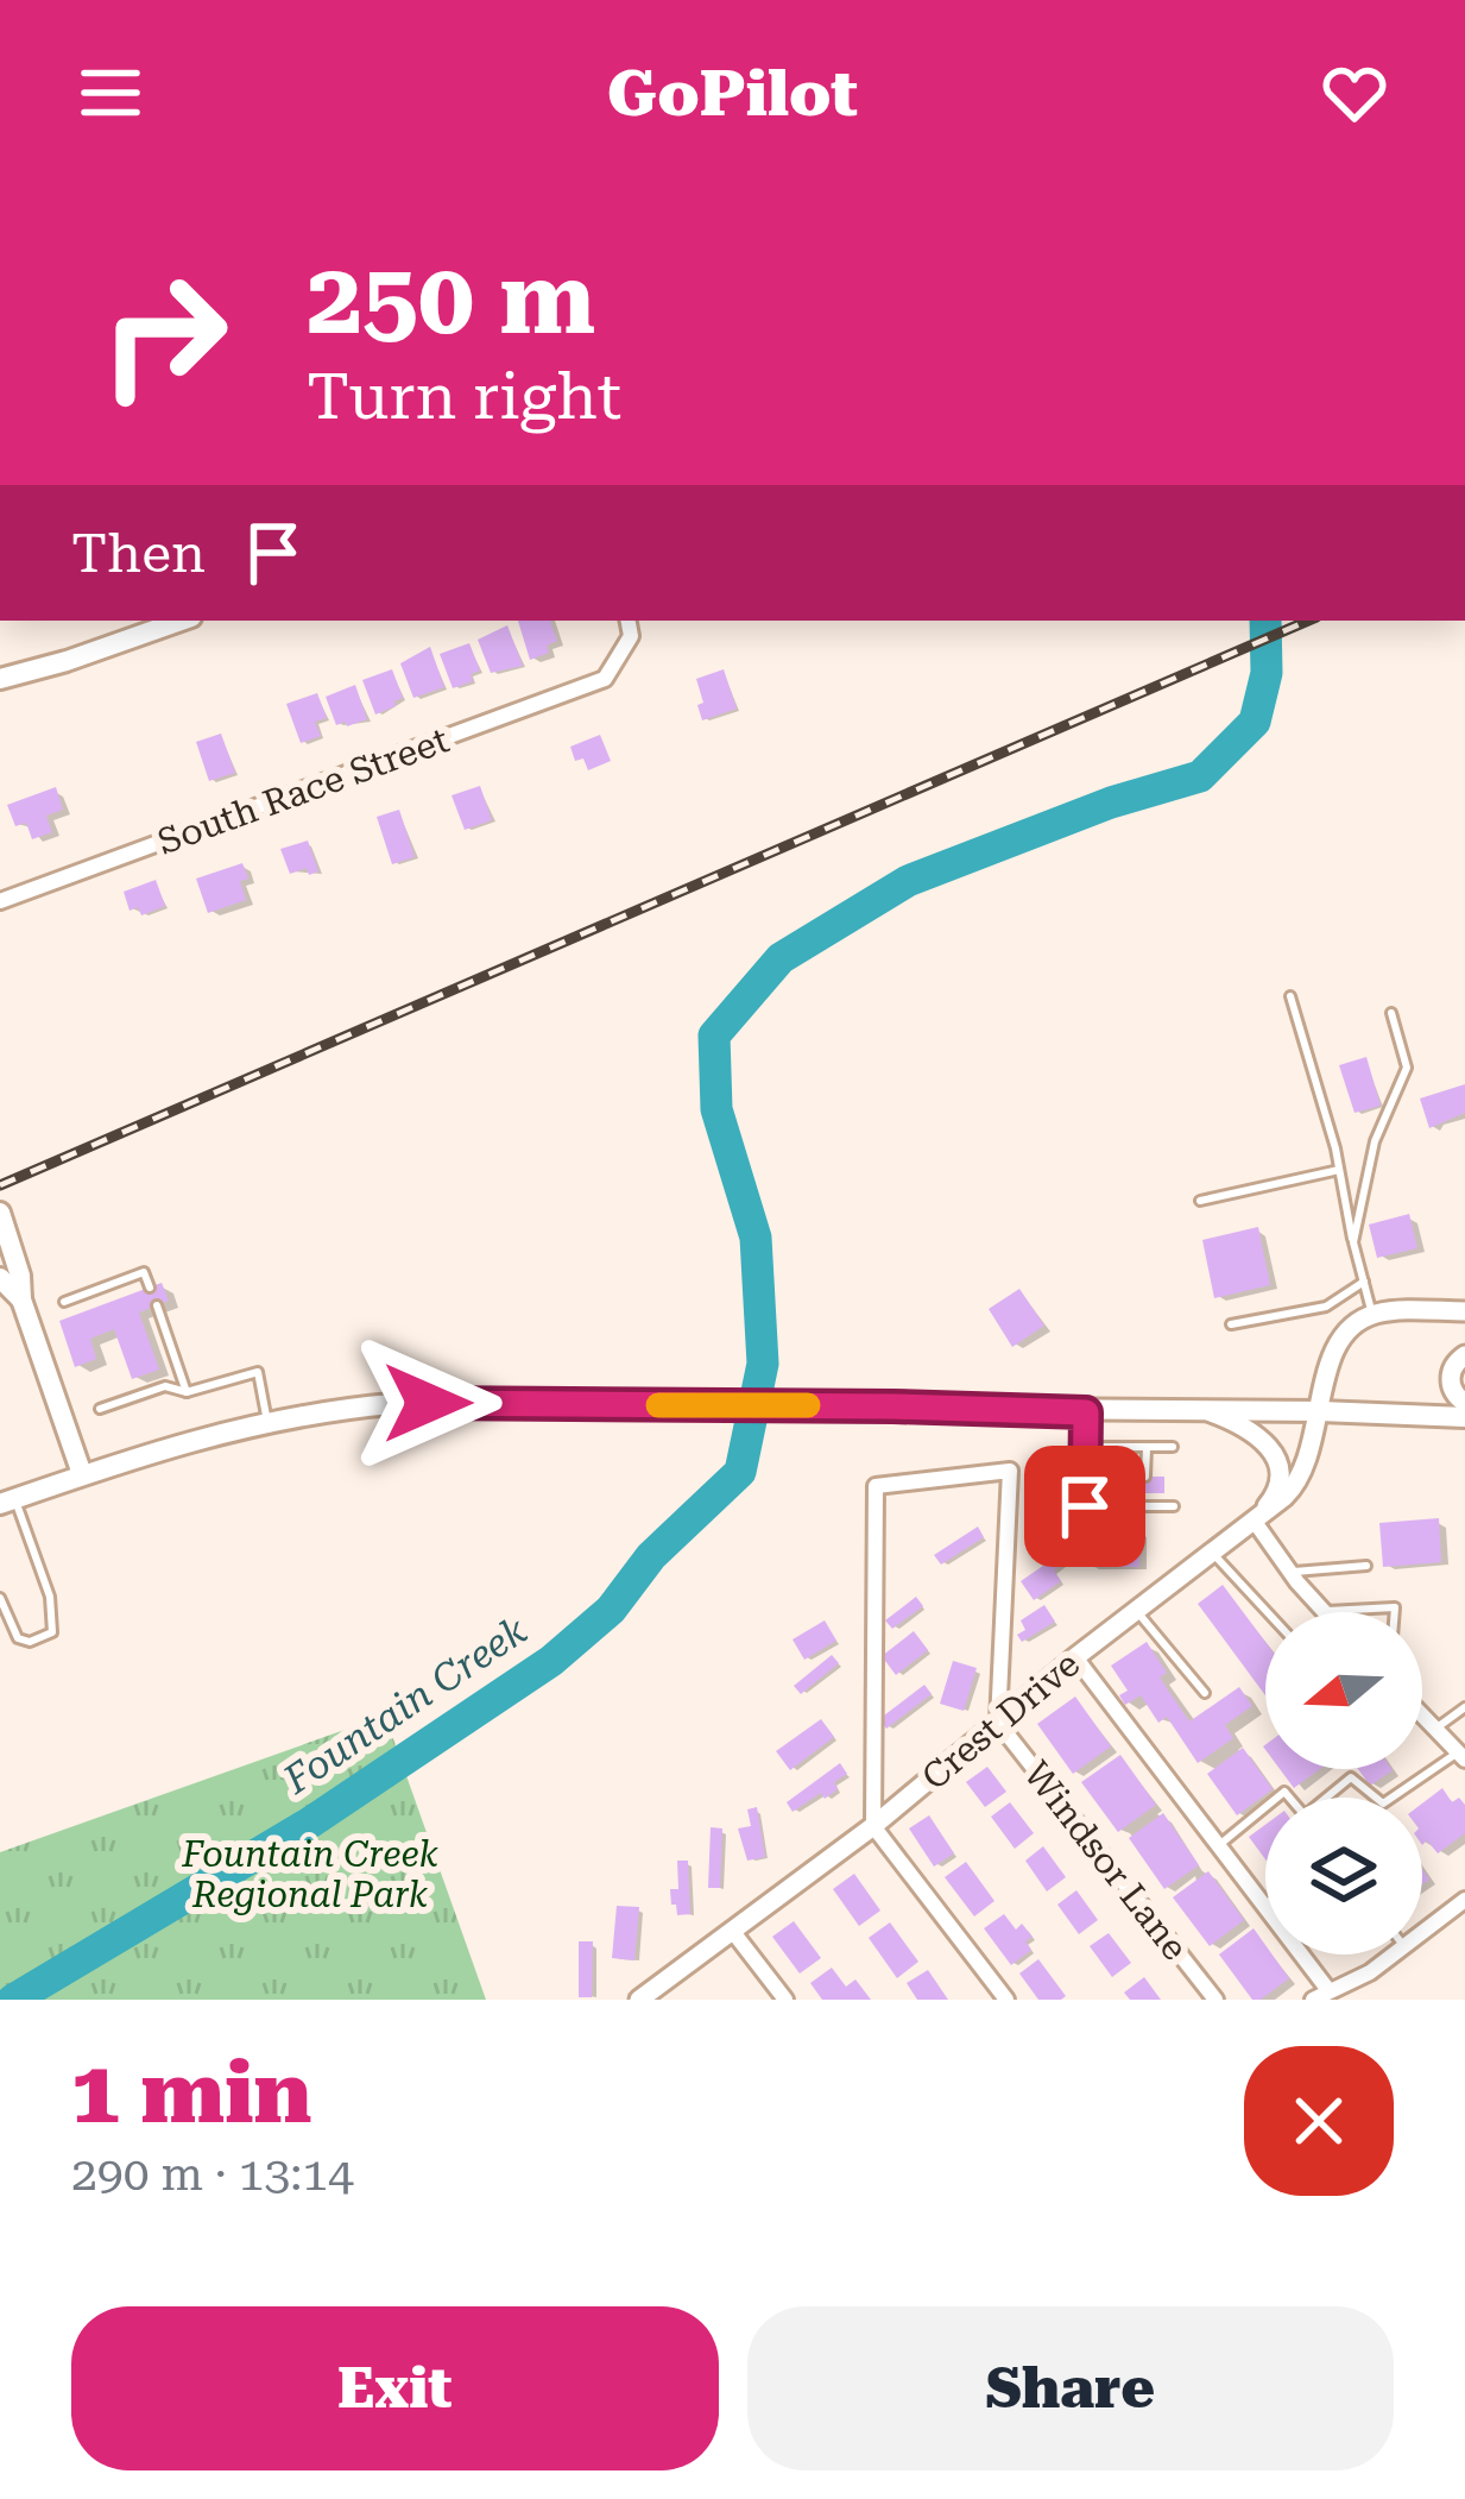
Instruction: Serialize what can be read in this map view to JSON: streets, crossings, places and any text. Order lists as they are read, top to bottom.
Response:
{
  "streets": {
    "street": ["South Race Street", "Crest Drive", "Windsor Lane"]
  },
  "crossings": [
    ["Crest Drive", "Windsor Lane"]
  ],
  "water": ["Fountain Creek"],
  "parks": ["Fountain Creek Regional Park"],
  "north": "left",
  "page": {
    "header": "GoPilot",
    "turn": ["250 m", "Turn right"],
    "then": "Then",
    "heading": ["1 min", "290 m · 13:14"],
    "buttons": ["Exit", "Share"]
  }
}
